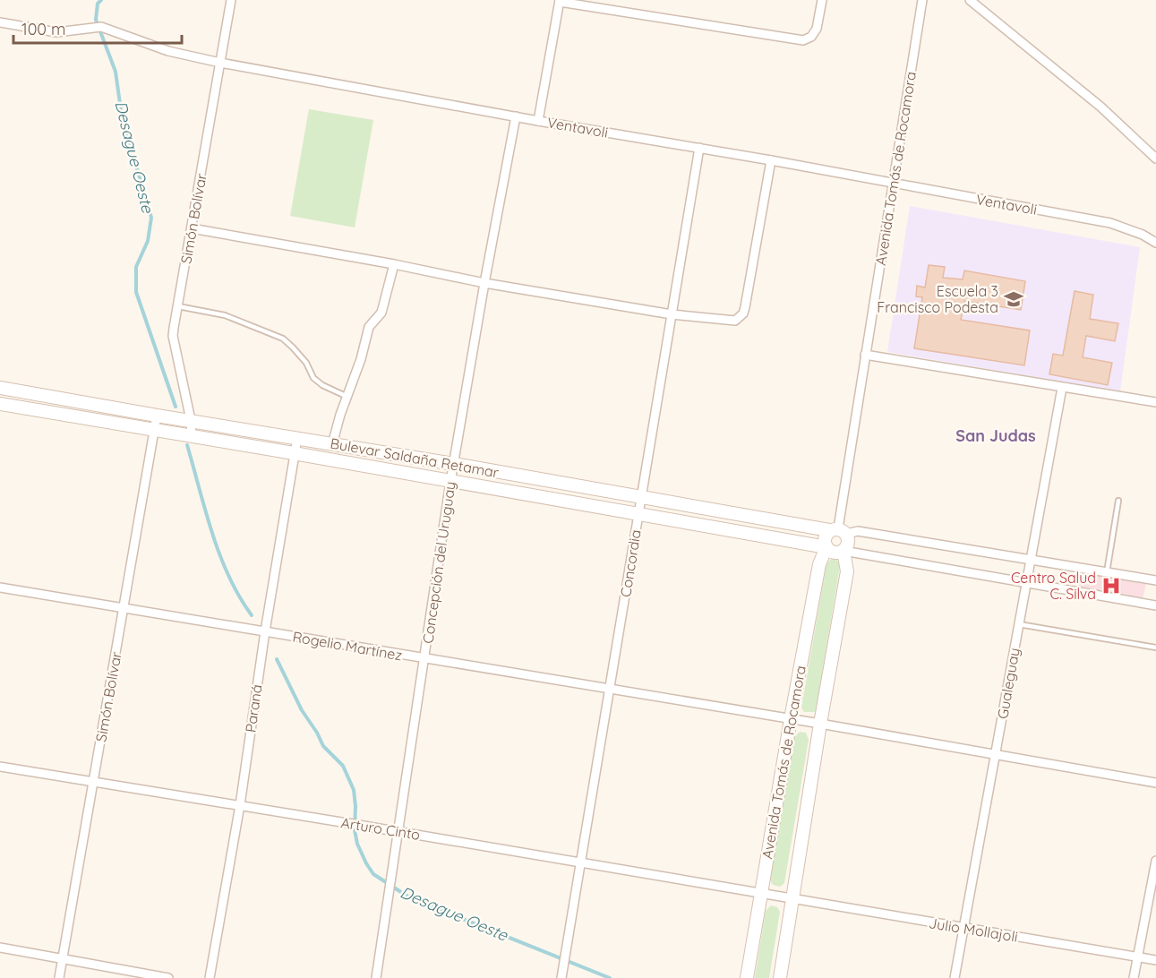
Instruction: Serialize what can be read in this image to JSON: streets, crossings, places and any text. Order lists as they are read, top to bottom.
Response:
{
  "streets": {
    "street": [
      "Ventavoli",
      "Avenida Tomás de Rocamora",
      "Simón Bolívar",
      "Bulevar Saldaña Retamar",
      "Concepción del Uruguay",
      "Concordia",
      "Rogelio Martínez",
      "Gualeguay",
      "Paraná",
      "Arturo Cinto",
      "Julio Mollajoli"
    ]
  },
  "crossings": [
    ["Ventavoli", "Avenida Tomás de Rocamora"],
    ["Ventavoli", "Simón Bolívar"],
    ["Ventavoli", "Concepción del Uruguay"],
    ["Ventavoli", "Concordia"],
    ["Avenida Tomás de Rocamora", "Bulevar Saldaña Retamar"],
    ["Avenida Tomás de Rocamora", "Rogelio Martínez"],
    ["Avenida Tomás de Rocamora", "Arturo Cinto"],
    ["Avenida Tomás de Rocamora", "Julio Mollajoli"],
    ["Simón Bolívar", "Bulevar Saldaña Retamar"],
    ["Simón Bolívar", "Rogelio Martínez"],
    ["Simón Bolívar", "Arturo Cinto"],
    ["Bulevar Saldaña Retamar", "Concepción del Uruguay"],
    ["Bulevar Saldaña Retamar", "Concordia"],
    ["Bulevar Saldaña Retamar", "Gualeguay"],
    ["Bulevar Saldaña Retamar", "Paraná"],
    ["Concepción del Uruguay", "Rogelio Martínez"],
    ["Concepción del Uruguay", "Arturo Cinto"],
    ["Concordia", "Rogelio Martínez"],
    ["Concordia", "Arturo Cinto"],
    ["Rogelio Martínez", "Gualeguay"],
    ["Rogelio Martínez", "Paraná"],
    ["Gualeguay", "Julio Mollajoli"],
    ["Paraná", "Arturo Cinto"],
    ["Arturo Cinto", "Julio Mollajoli"]
  ],
  "districts": ["San Judas"],
  "water": ["Desague Oeste"],
  "places": {
    "school or university": ["Escuela 3 Francisco Podesta"],
    "hospital": ["Centro Salud C. Silva"]
  },
  "scale_bar": "100 m"
}
